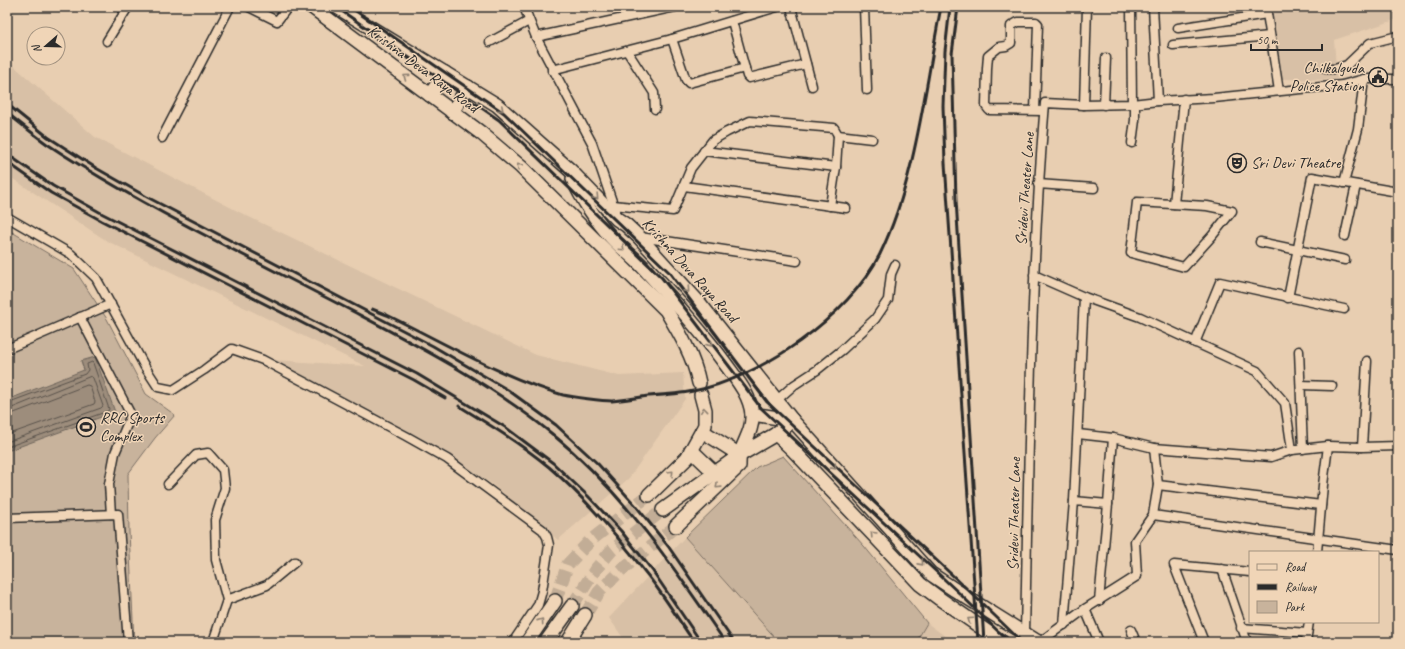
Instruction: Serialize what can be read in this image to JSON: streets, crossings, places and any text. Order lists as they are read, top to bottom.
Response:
{
  "streets": {
    "main road": ["Krishna Deva Raya Road"],
    "street": ["Sridevi Theater Lane"]
  },
  "crossings": [
    ["Krishna Deva Raya Road", "Sridevi Theater Lane"]
  ],
  "places": {
    "public building": ["Chilkalguda Police Station"],
    "theatre": ["Sri Devi Theatre"],
    "sports": ["RRC Sports Complex"]
  },
  "legend": ["Road", "Railway", "Park"],
  "scale_bar": "50 m",
  "north": "left"
}
